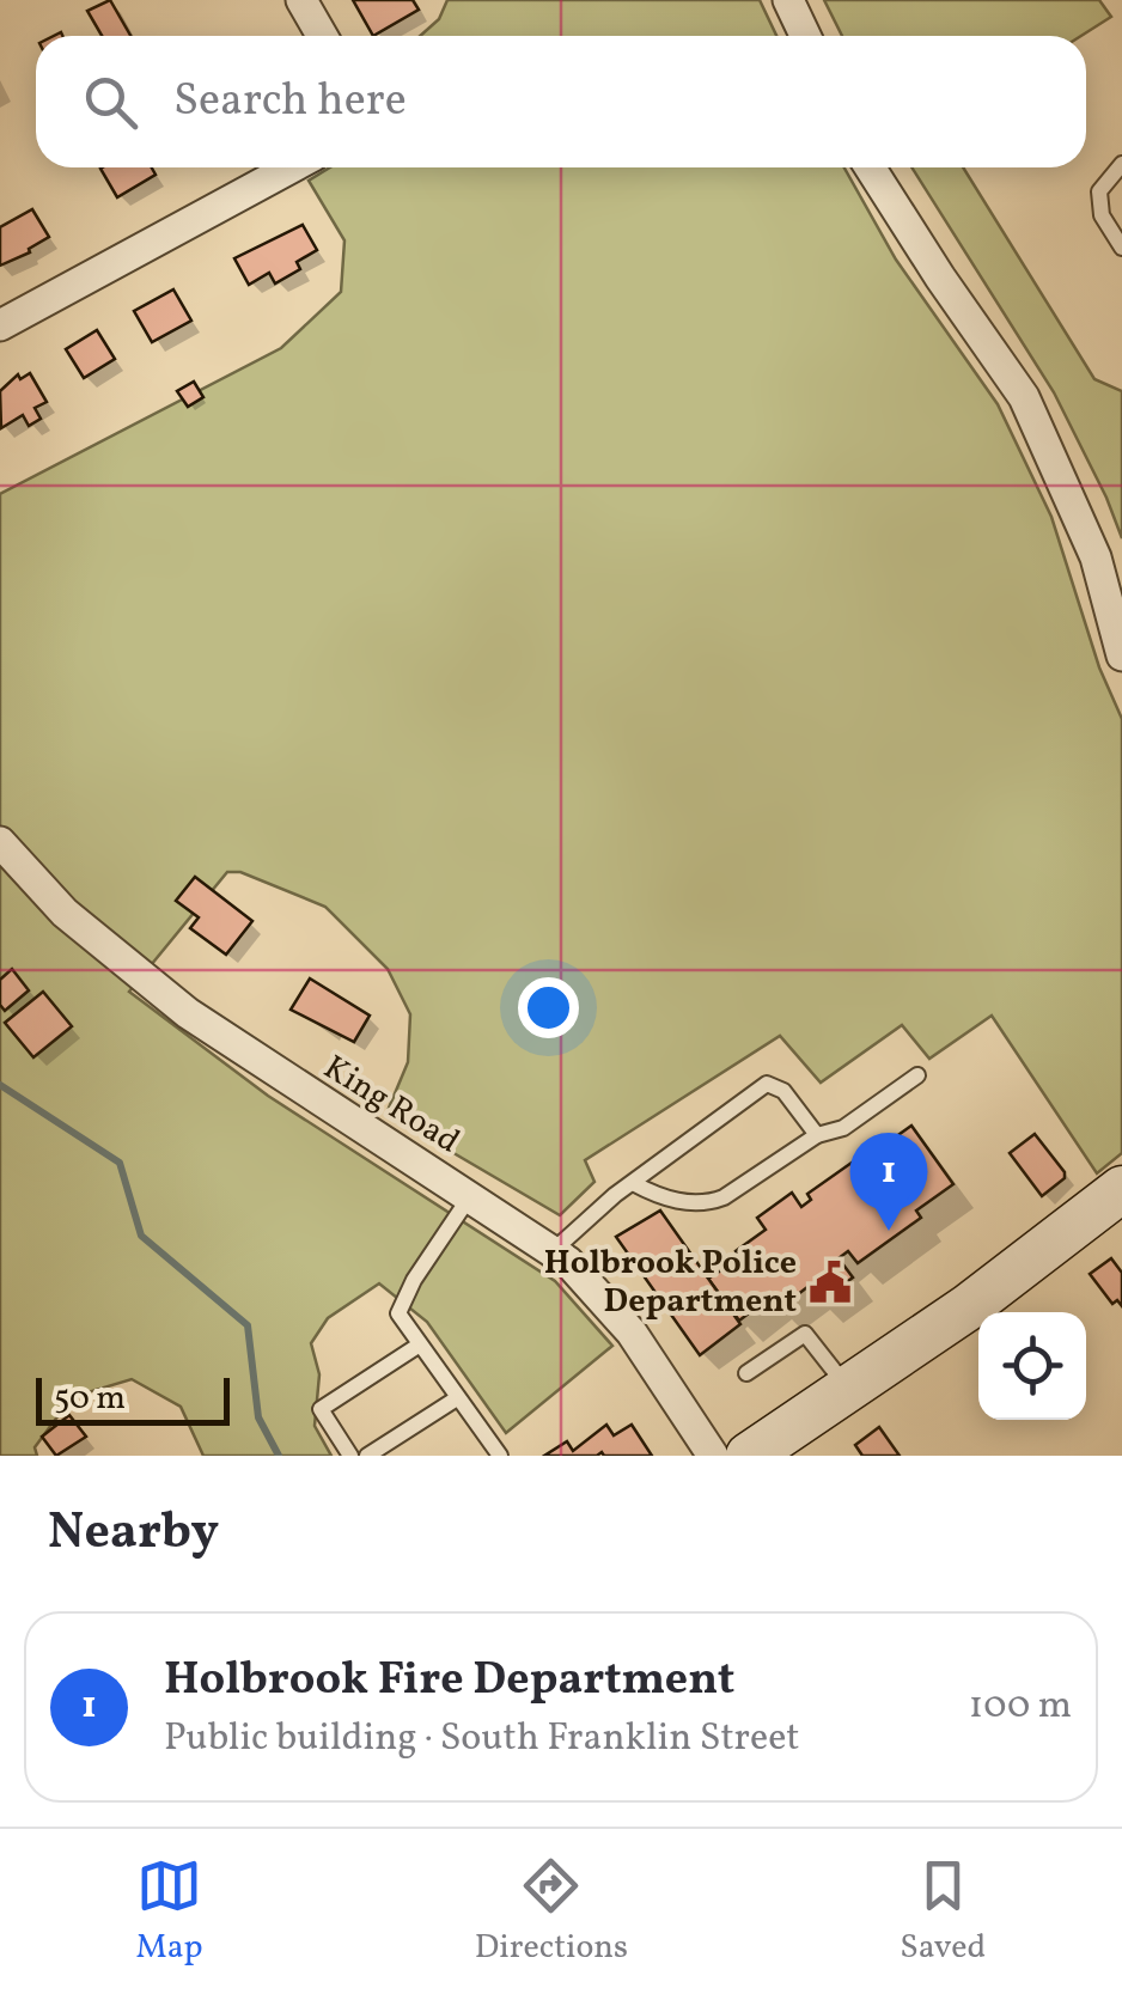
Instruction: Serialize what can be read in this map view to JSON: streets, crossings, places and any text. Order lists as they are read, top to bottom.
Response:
{
  "streets": {
    "street": ["King Road"]
  },
  "places": {
    "public building": ["Holbrook Police Department"]
  },
  "scale_bar": "50 m",
  "page": {
    "search": "Search here",
    "pins": "1",
    "scale": "50 m",
    "heading": "Nearby",
    "list": [
      {
        "mark": "1",
        "name": "Holbrook Fire Department",
        "note": "Public building · South Franklin Street",
        "value": "100 m"
      }
    ],
    "nav": ["Map", "Directions", "Saved"]
  }
}
